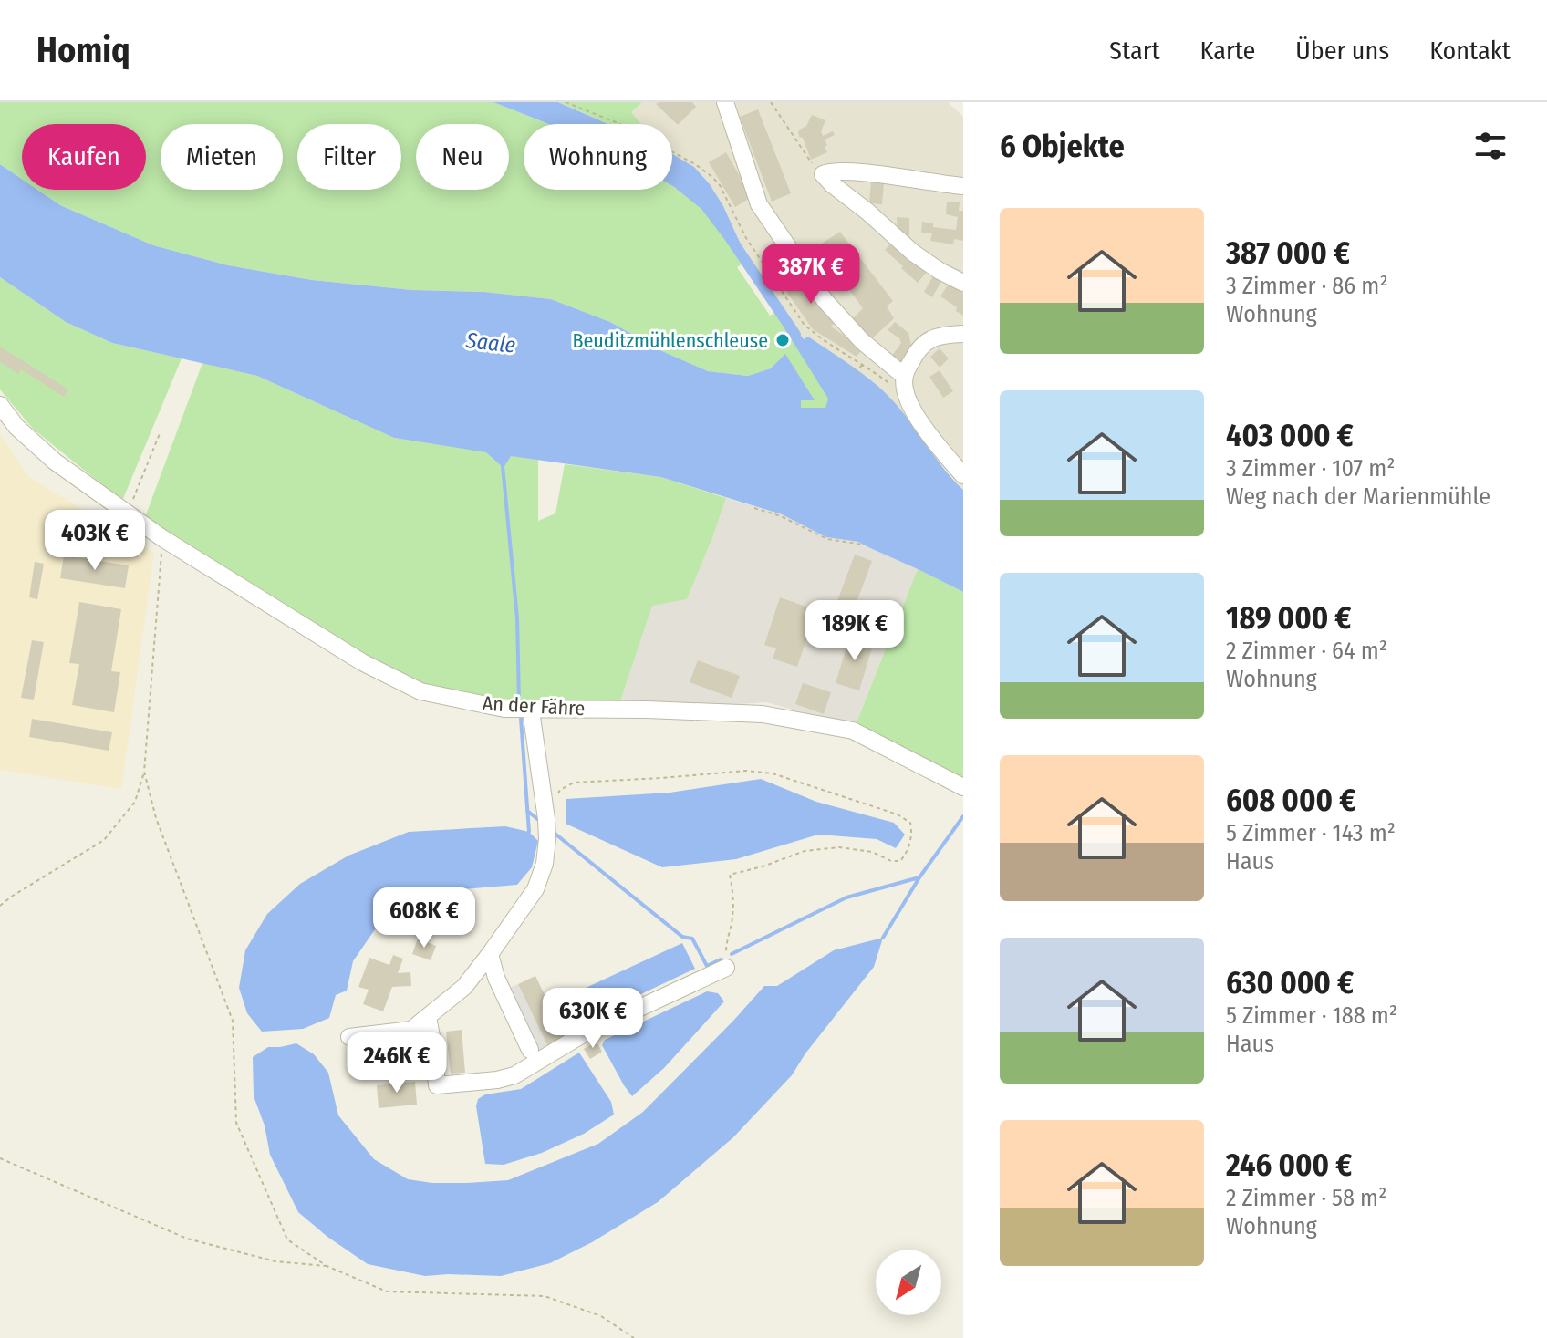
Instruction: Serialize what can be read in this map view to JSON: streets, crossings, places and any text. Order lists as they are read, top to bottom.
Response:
{
  "streets": {
    "street": ["An der Fähre"]
  },
  "water": ["Saale"],
  "places": ["Beuditzmühlenschleuse"],
  "north": "bottom left",
  "page": {
    "header": "Homiq",
    "nav": [
      "Start",
      "Karte",
      "Über uns",
      "Kontakt"
    ],
    "heading": "6 Objekte",
    "chip": [
      "Kaufen",
      "Mieten",
      "Filter",
      "Neu",
      "Wohnung"
    ],
    "list": [
      {
        "name": "387 000 €",
        "note": "3 Zimmer · 86 m² · Wohnung"
      },
      {
        "name": "403 000 €",
        "note": "3 Zimmer · 107 m² · Weg nach der Marienmühle"
      },
      {
        "name": "189 000 €",
        "note": "2 Zimmer · 64 m² · Wohnung"
      },
      {
        "name": "608 000 €",
        "note": "5 Zimmer · 143 m² · Haus"
      },
      {
        "name": "630 000 €",
        "note": "5 Zimmer · 188 m² · Haus"
      },
      {
        "name": "246 000 €",
        "note": "2 Zimmer · 58 m² · Wohnung"
      }
    ],
    "price": [
      "387K €",
      "403K €",
      "189K €",
      "608K €",
      "630K €",
      "246K €"
    ]
  }
}
